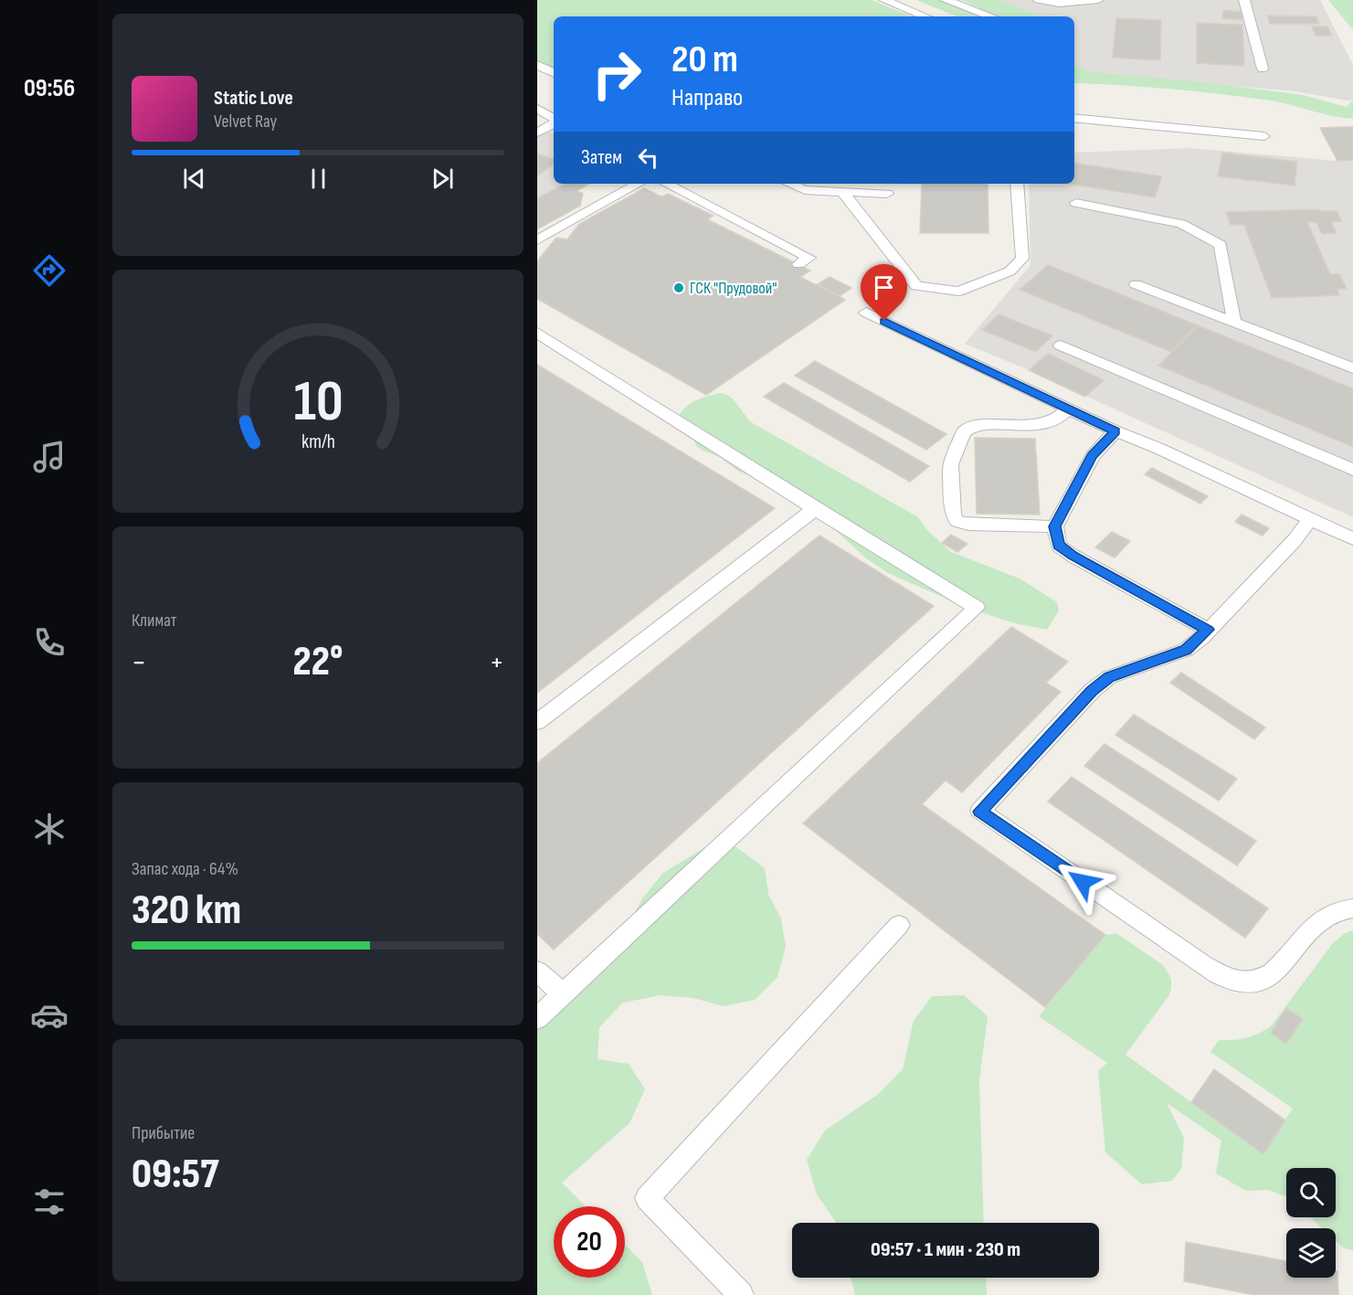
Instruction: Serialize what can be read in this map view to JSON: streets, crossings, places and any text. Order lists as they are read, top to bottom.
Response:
{
  "places": ["ГСК \"Прудовой\""],
  "page": {
    "tabs": "09:56",
    "turn": ["20 m", "Направо"],
    "song": ["Static Love", "Velvet Ray"],
    "then": "Затем",
    "tile": [
      "Климат",
      ["Запас хода · 64%", "320 km"],
      ["Прибытие", "09:57"]
    ],
    "heat": ["−", "22°", "+"],
    "limit": "20",
    "trip": "09:57 · 1 мин · 230 m",
    "gauge": ["10", "km/h"]
  }
}
